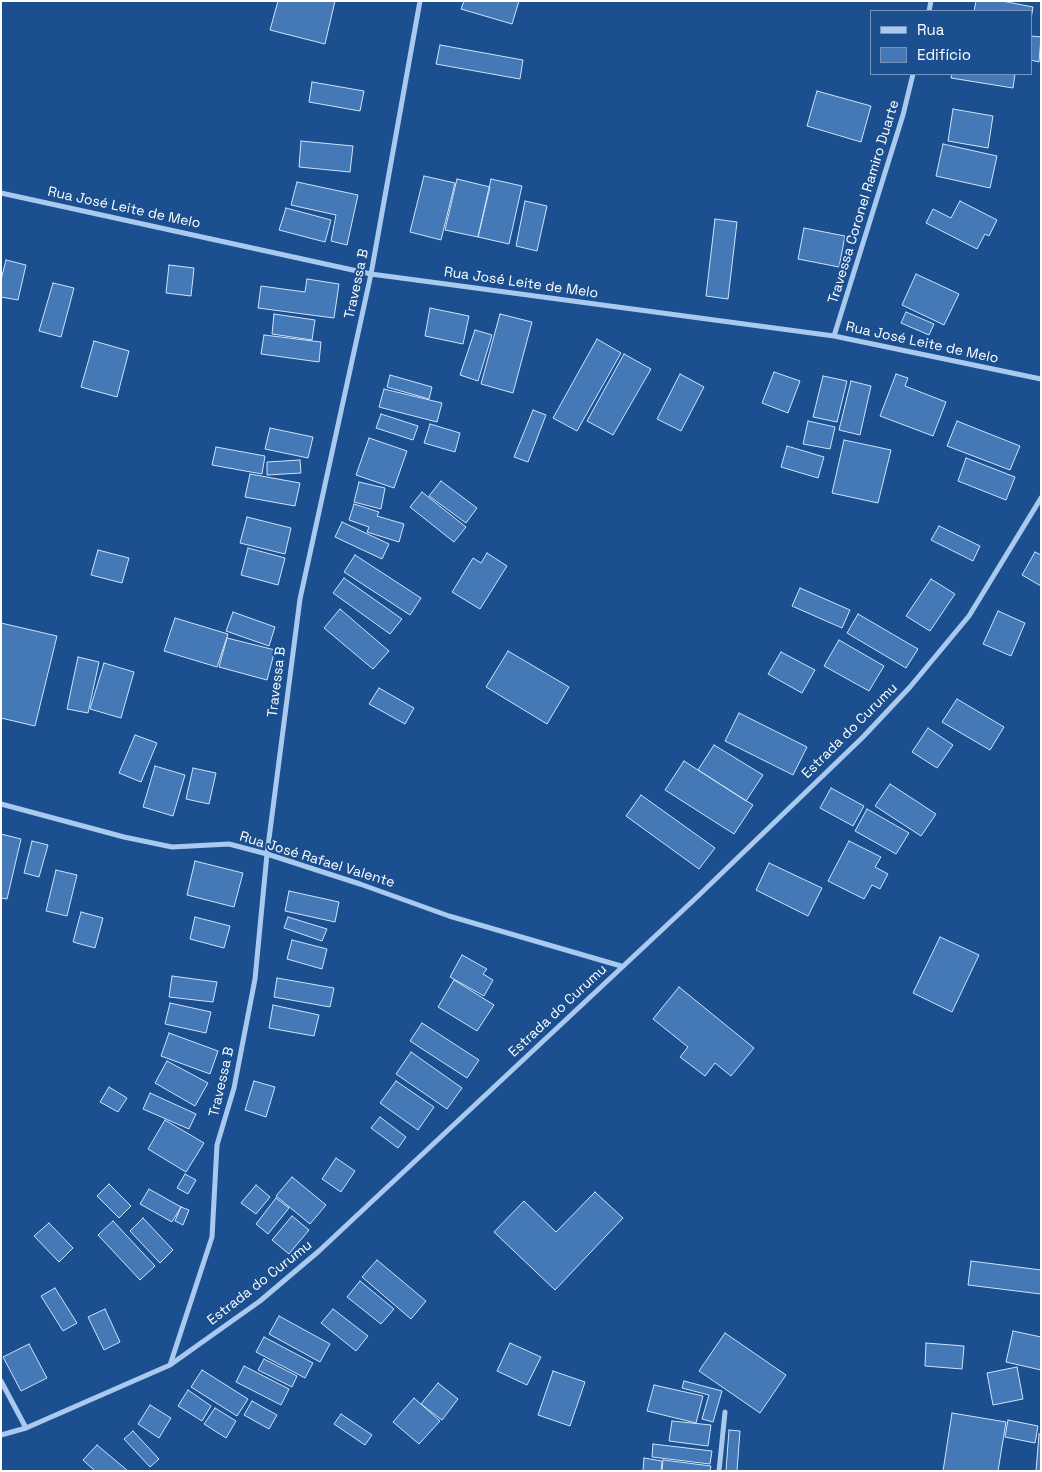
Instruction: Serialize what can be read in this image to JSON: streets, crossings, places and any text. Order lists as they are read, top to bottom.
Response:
{
  "streets": {
    "street": [
      "Travessa Coronel Ramiro Duarte",
      "Rua José Leite de Melo",
      "Travessa B",
      "Estrada do Curumu",
      "Rua José Rafael Valente"
    ]
  },
  "crossings": [
    ["Travessa Coronel Ramiro Duarte", "Rua José Leite de Melo"],
    ["Rua José Leite de Melo", "Travessa B"],
    ["Travessa B", "Estrada do Curumu"],
    ["Travessa B", "Rua José Rafael Valente"],
    ["Estrada do Curumu", "Rua José Rafael Valente"]
  ],
  "legend": ["Rua", "Edifício"]
}
